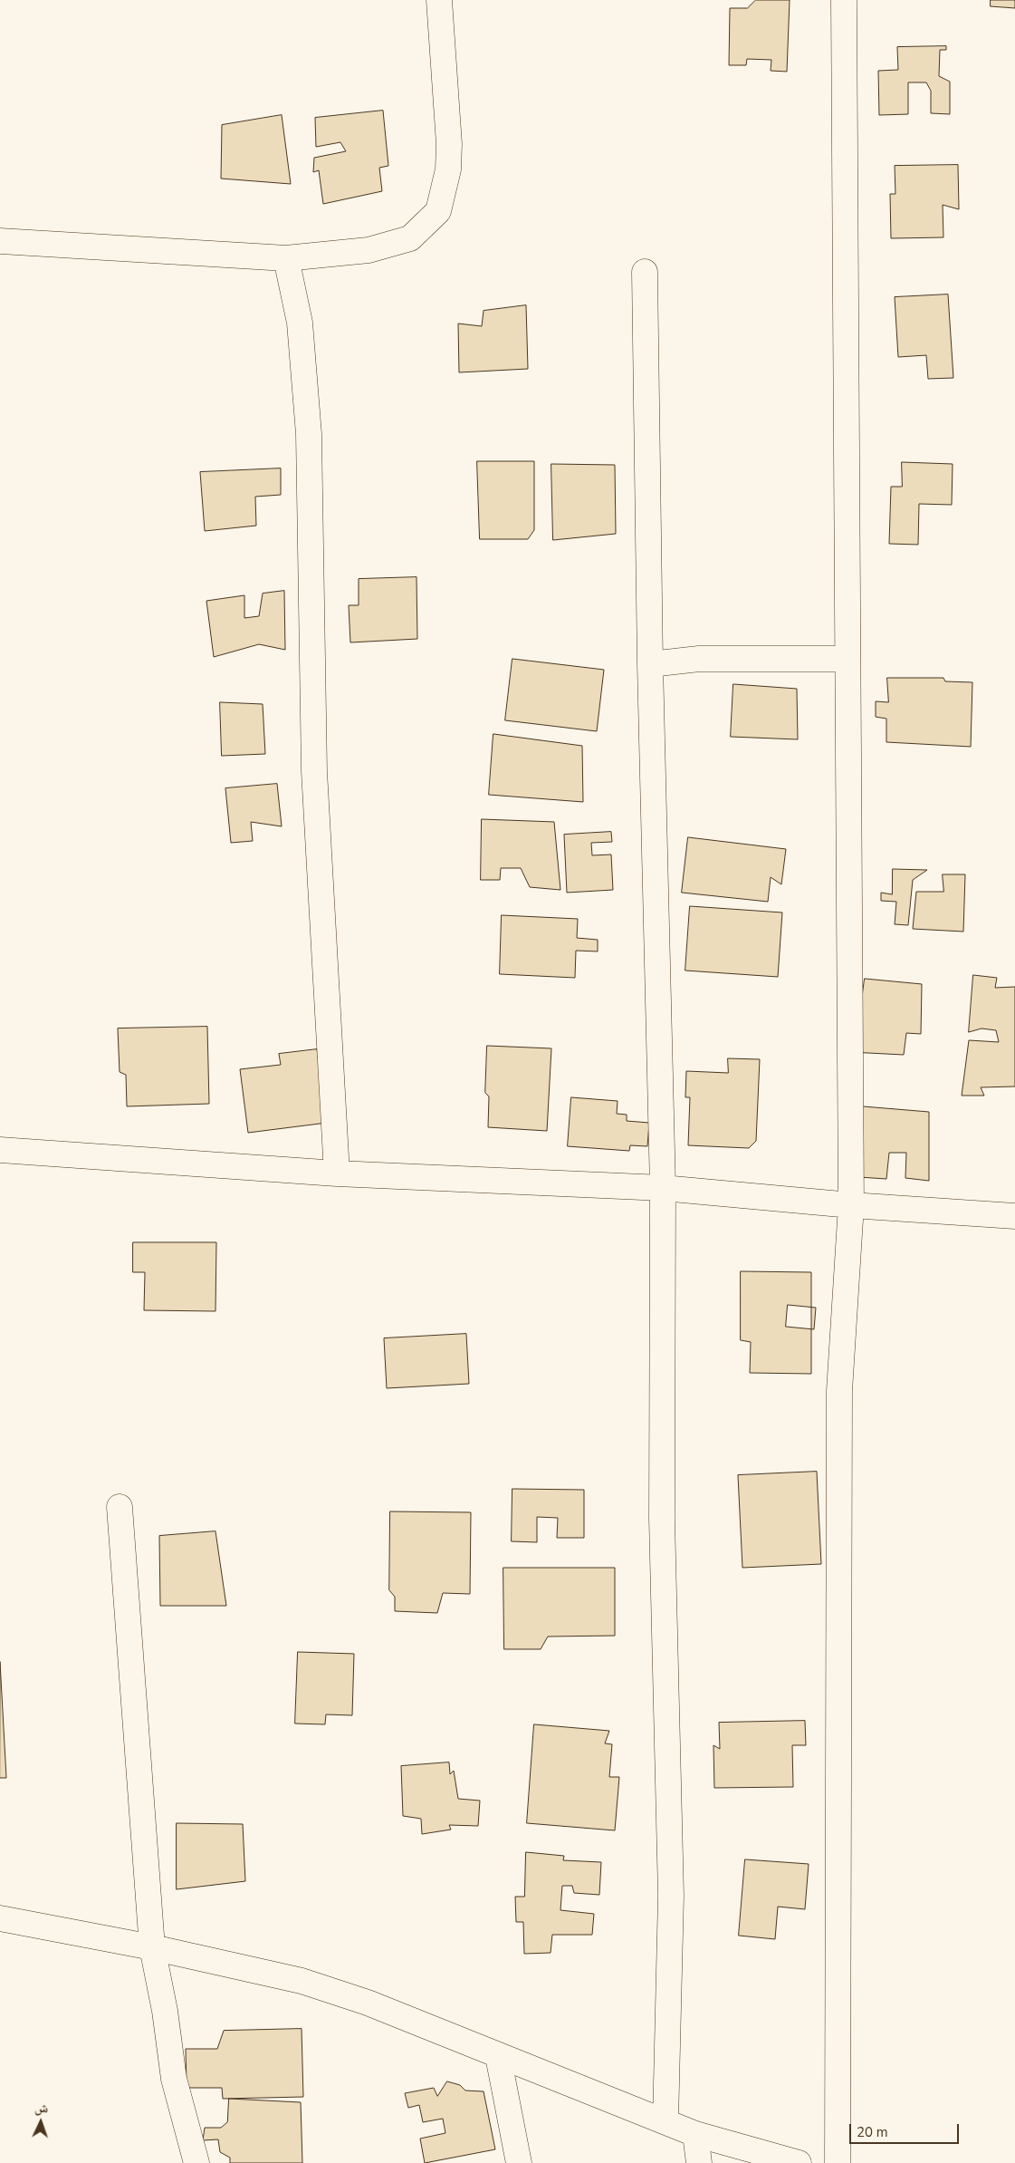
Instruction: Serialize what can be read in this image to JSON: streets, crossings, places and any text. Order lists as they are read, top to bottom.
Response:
{
  "scale_bar": "20 m",
  "north": "top"
}
